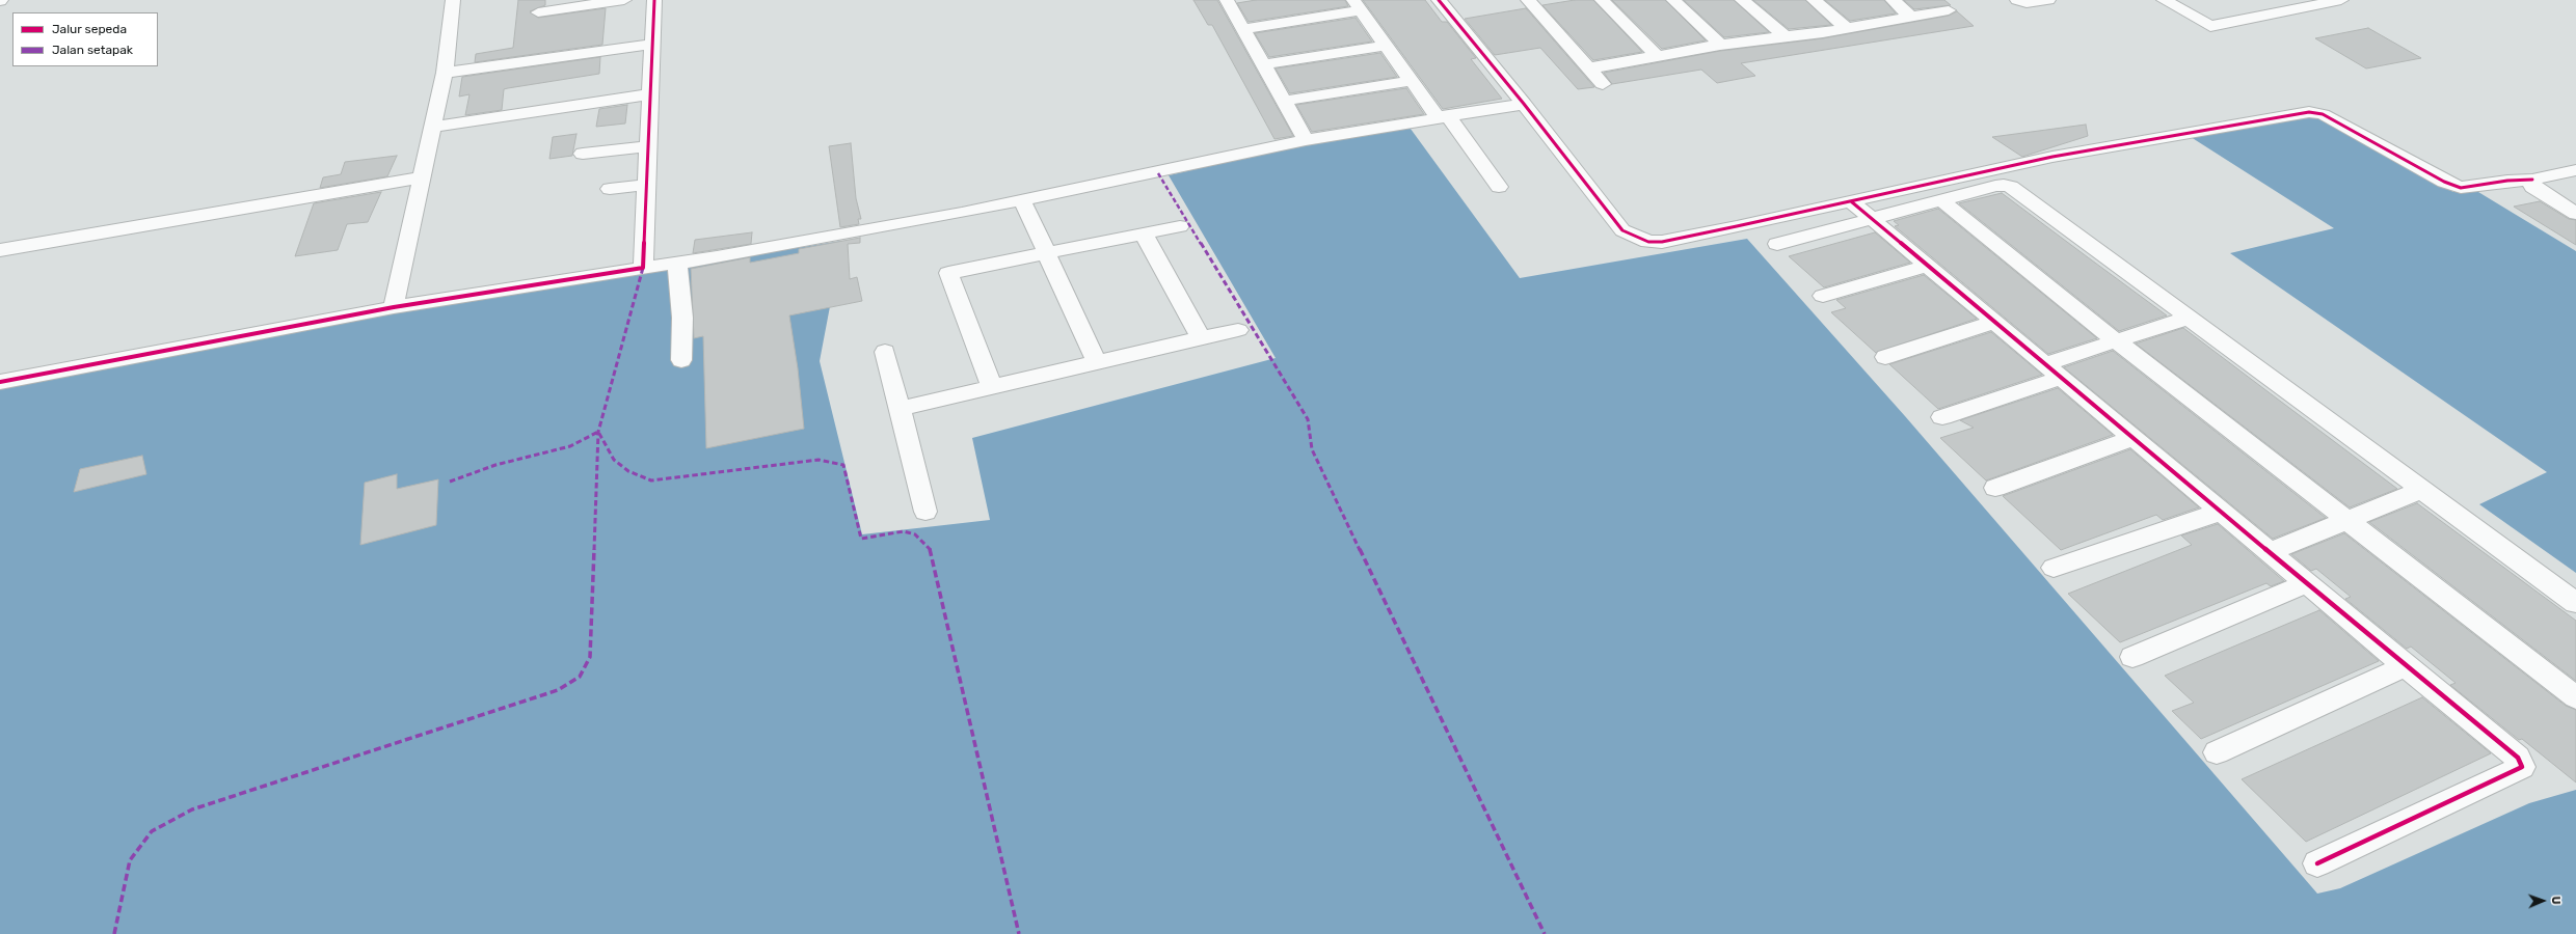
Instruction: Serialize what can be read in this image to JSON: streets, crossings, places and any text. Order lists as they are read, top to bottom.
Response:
{
  "legend": ["Jalur sepeda", "Jalan setapak"],
  "north": "right"
}
